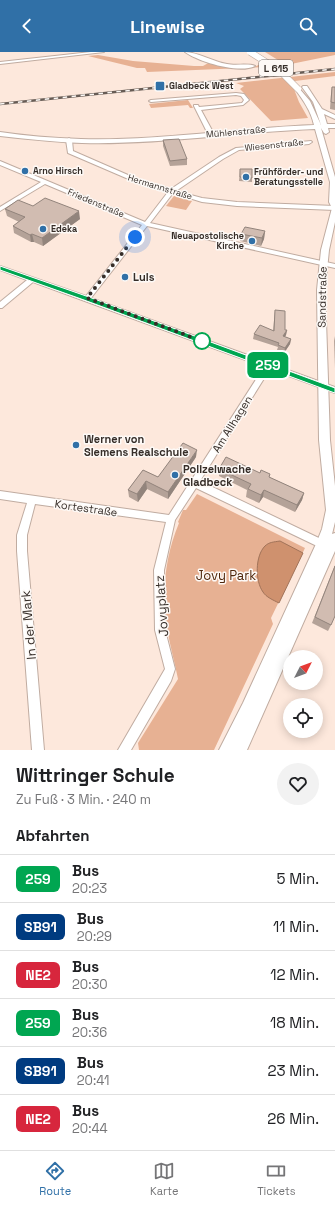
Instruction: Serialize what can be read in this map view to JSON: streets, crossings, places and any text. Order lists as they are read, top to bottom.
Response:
{
  "streets": {
    "main road": ["L 615", "Mühlenstraße", "Sandstraße"],
    "street": [
      "Wiesenstraße",
      "Hermannstraße",
      "Friedenstraße",
      "Am Allhagen",
      "Kortestraße",
      "Jovyplatz",
      "In der Mark"
    ]
  },
  "crossings": [
    ["L 615", "Mühlenstraße"],
    ["L 615", "Sandstraße"],
    ["Mühlenstraße", "Hermannstraße"],
    ["Mühlenstraße", "Sandstraße"],
    ["Wiesenstraße", "Hermannstraße"],
    ["Wiesenstraße", "Friedenstraße"],
    ["Hermannstraße", "Sandstraße"],
    ["Friedenstraße", "Sandstraße"],
    ["Am Allhagen", "Jovyplatz"],
    ["Kortestraße", "Jovyplatz"],
    ["Kortestraße", "In der Mark"]
  ],
  "parks": ["Jovy Park"],
  "places": {
    "transit": ["Gladbeck West"],
    "other": [
      "Arno Hirsch",
      "Frühförder- und Beratungsstelle",
      "Edeka",
      "Neuapostolische Kirche",
      "Luis",
      "Werner von Siemens Realschule",
      "Polizeiwache Gladbeck"
    ]
  },
  "lines": ["bus line 259"],
  "north": "top right",
  "page": {
    "header": "Linewise",
    "on_map": "259",
    "heading": [
      ["Wittringer Schule", "Zu Fuß · 3 Min. · 240 m"],
      "Abfahrten"
    ],
    "list": [
      {
        "mark": "259",
        "name": "Bus",
        "note": "20:23",
        "value": "5 Min."
      },
      {
        "mark": "SB91",
        "name": "Bus",
        "note": "20:29",
        "value": "11 Min."
      },
      {
        "mark": "NE2",
        "name": "Bus",
        "note": "20:30",
        "value": "12 Min."
      },
      {
        "mark": "259",
        "name": "Bus",
        "note": "20:36",
        "value": "18 Min."
      },
      {
        "mark": "SB91",
        "name": "Bus",
        "note": "20:41",
        "value": "23 Min."
      },
      {
        "mark": "NE2",
        "name": "Bus",
        "note": "20:44",
        "value": "26 Min."
      }
    ],
    "tabs": ["Route", "Karte", "Tickets"]
  }
}
